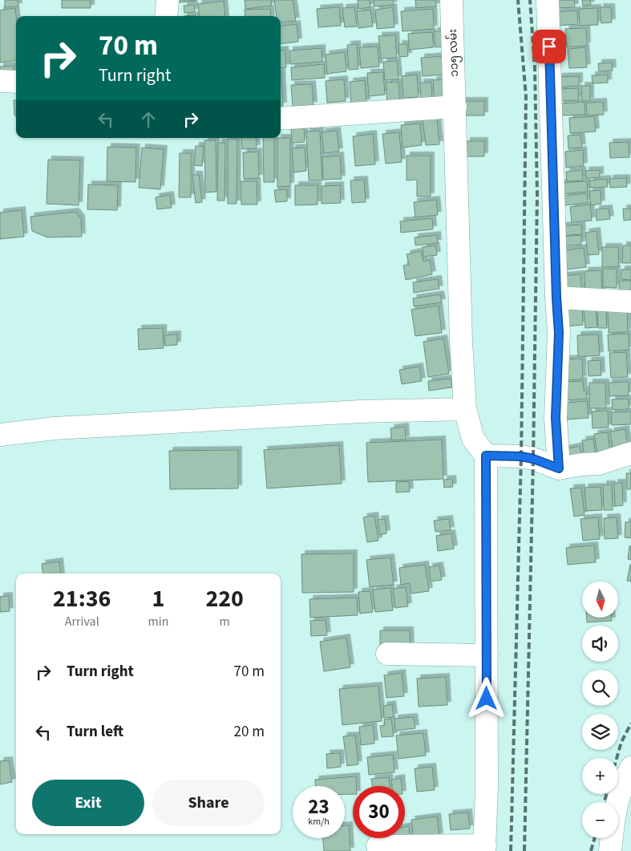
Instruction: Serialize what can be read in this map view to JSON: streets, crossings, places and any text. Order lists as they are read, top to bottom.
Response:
{
  "streets": {
    "street": ["၁၁၅ လမ်း"]
  },
  "north": "bottom",
  "page": {
    "turn": ["70 m", "Turn right"],
    "eta": [
      "21:36",
      "Arrival",
      "1",
      "min",
      "220",
      "m"
    ],
    "map_buttons": ["+", "−"],
    "list": [
      {
        "name": "Turn right",
        "value": "70 m"
      },
      {
        "name": "Turn left",
        "value": "20 m"
      }
    ],
    "buttons": ["Exit", "Share"],
    "speed": "23 km/h",
    "limit": "30"
  }
}
